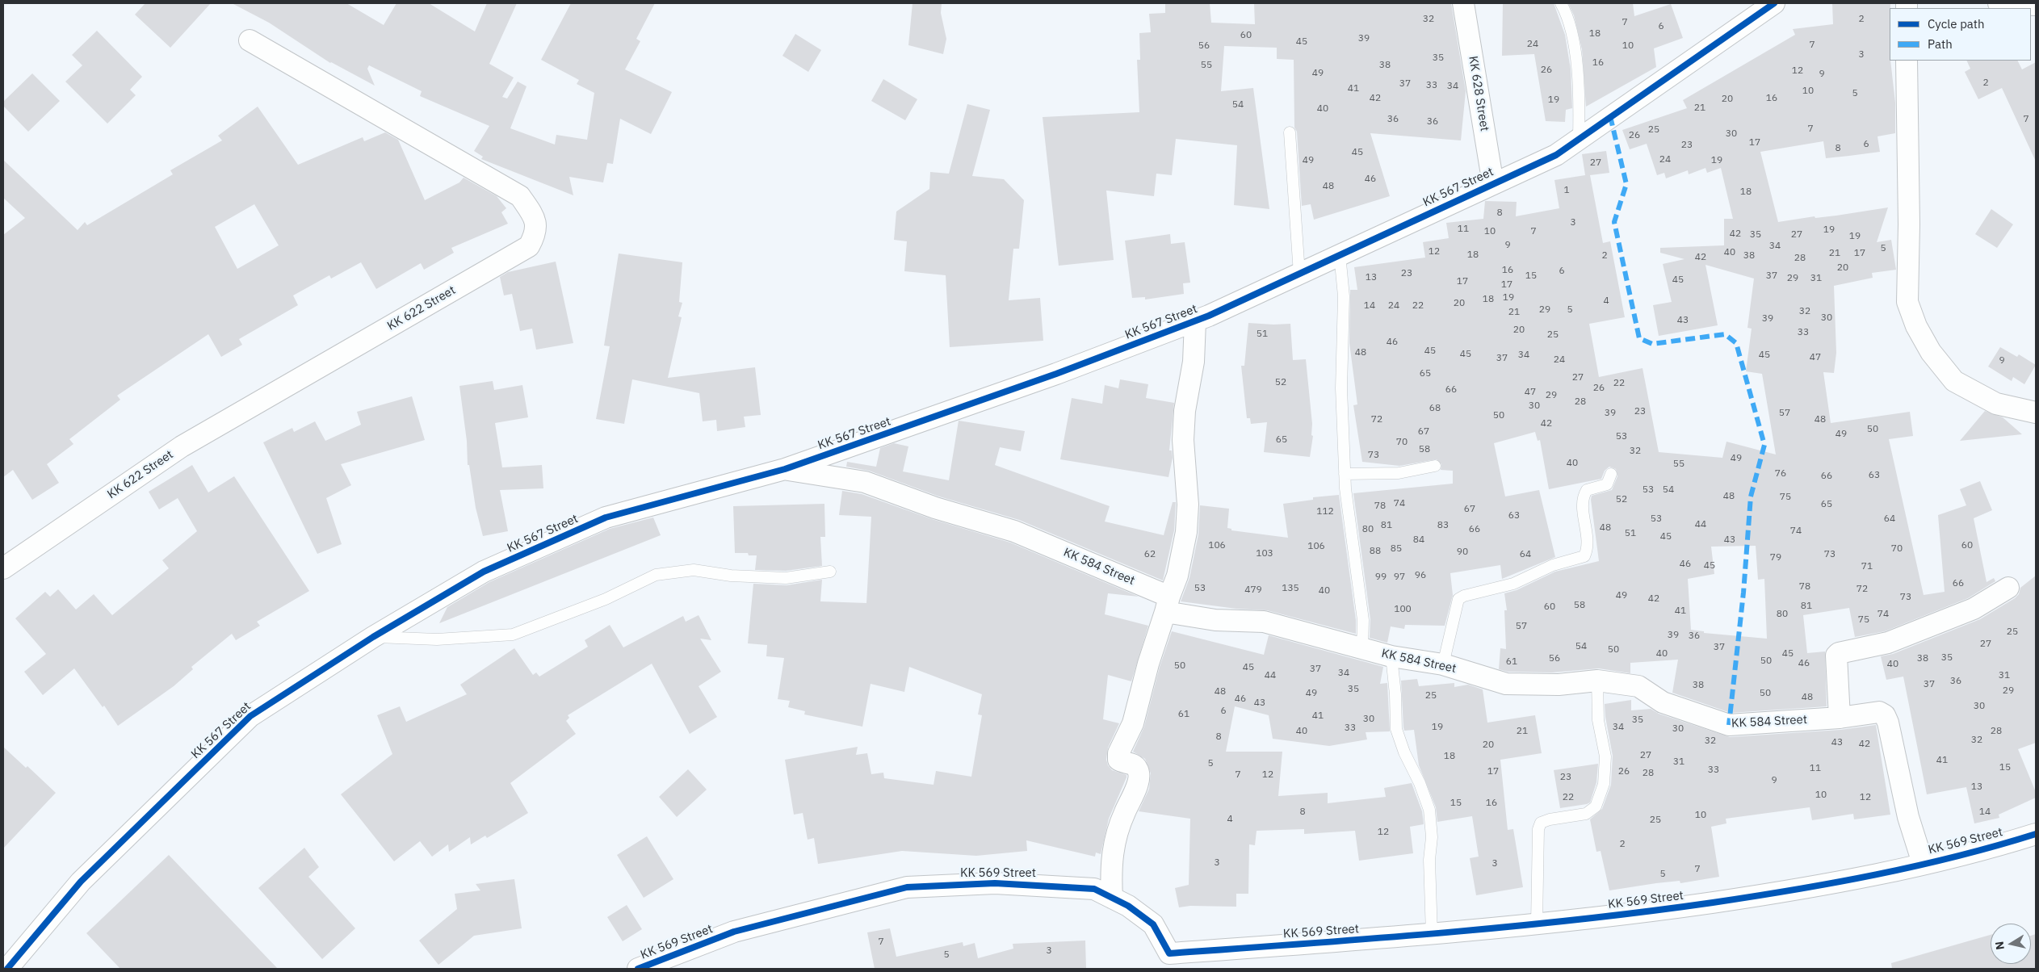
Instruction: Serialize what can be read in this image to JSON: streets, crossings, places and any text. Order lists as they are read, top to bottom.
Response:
{
  "streets": {
    "street": [
      "KK 628 Street",
      "KK 567 Street",
      "KK 622 Street",
      "KK 584 Street",
      "KK 569 Street"
    ]
  },
  "crossings": [
    ["KK 628 Street", "KK 567 Street"],
    ["KK 567 Street", "KK 584 Street"],
    ["KK 584 Street", "KK 569 Street"]
  ],
  "house_numbers": [
    "32",
    "2",
    "7",
    "6",
    "18",
    "60",
    "39",
    "45",
    "24",
    "7",
    "56",
    "10",
    "3",
    "35",
    "16",
    "55",
    "38",
    "26",
    "12",
    "49",
    "9",
    "2",
    "37",
    "33",
    "34",
    "41",
    "10",
    "5",
    "42",
    "16",
    "20",
    "19",
    "54",
    "21",
    "40",
    "36",
    "7",
    "36",
    "7",
    "25",
    "30",
    "26",
    "17",
    "6",
    "23",
    "8",
    "45",
    "24",
    "49",
    "19",
    "27",
    "46",
    "48",
    "1",
    "18",
    "8",
    "3",
    "11",
    "19",
    "10",
    "7",
    "42",
    "35",
    "27",
    "19",
    "9",
    "34",
    "5",
    "12",
    "40",
    "21",
    "17",
    "18",
    "2",
    "38",
    "42",
    "28",
    "20",
    "16",
    "6",
    "23",
    "15",
    "37",
    "13",
    "29",
    "31",
    "45",
    "17",
    "17",
    "19",
    "18",
    "4",
    "20",
    "14",
    "24",
    "22",
    "29",
    "5",
    "32",
    "21",
    "30",
    "39",
    "43",
    "20",
    "33",
    "51",
    "25",
    "46",
    "45",
    "48",
    "45",
    "34",
    "45",
    "47",
    "37",
    "24",
    "9",
    "65",
    "27",
    "52",
    "22",
    "26",
    "66",
    "47",
    "29",
    "28",
    "30",
    "68",
    "23",
    "39",
    "57",
    "50",
    "72",
    "48",
    "42",
    "50",
    "67",
    "49",
    "53",
    "65",
    "70",
    "58",
    "32",
    "73",
    "49",
    "40",
    "55",
    "76",
    "63",
    "66",
    "53",
    "54",
    "48",
    "75",
    "52",
    "74",
    "65",
    "78",
    "67",
    "112",
    "63",
    "53",
    "64",
    "44",
    "81",
    "83",
    "48",
    "80",
    "66",
    "74",
    "51",
    "45",
    "84",
    "43",
    "106",
    "60",
    "106",
    "85",
    "70",
    "88",
    "90",
    "103",
    "62",
    "64",
    "73",
    "79",
    "46",
    "45",
    "71",
    "96",
    "99",
    "97",
    "66",
    "78",
    "53",
    "135",
    "72",
    "479",
    "40",
    "49",
    "73",
    "42",
    "58",
    "81",
    "60",
    "100",
    "41",
    "80",
    "74",
    "75",
    "57",
    "25",
    "39",
    "36",
    "27",
    "54",
    "37",
    "50",
    "40",
    "45",
    "35",
    "56",
    "38",
    "50",
    "61",
    "46",
    "40",
    "50",
    "45",
    "37",
    "34",
    "44",
    "31",
    "36",
    "37",
    "38",
    "35",
    "29",
    "48",
    "49",
    "50",
    "25",
    "48",
    "46",
    "43",
    "30",
    "6",
    "61",
    "41",
    "30",
    "35",
    "19",
    "34",
    "33",
    "30",
    "40",
    "21",
    "28",
    "8",
    "32",
    "32",
    "43",
    "42",
    "20",
    "27",
    "18",
    "41",
    "31",
    "5",
    "15",
    "11",
    "33",
    "17",
    "26",
    "28",
    "7",
    "12",
    "23",
    "9",
    "13",
    "10",
    "22",
    "12",
    "15",
    "16",
    "8",
    "14",
    "10",
    "4",
    "25",
    "12",
    "2",
    "3",
    "3",
    "7",
    "5",
    "7",
    "3",
    "5"
  ],
  "legend": ["Cycle path", "Path"],
  "north": "left"
}
